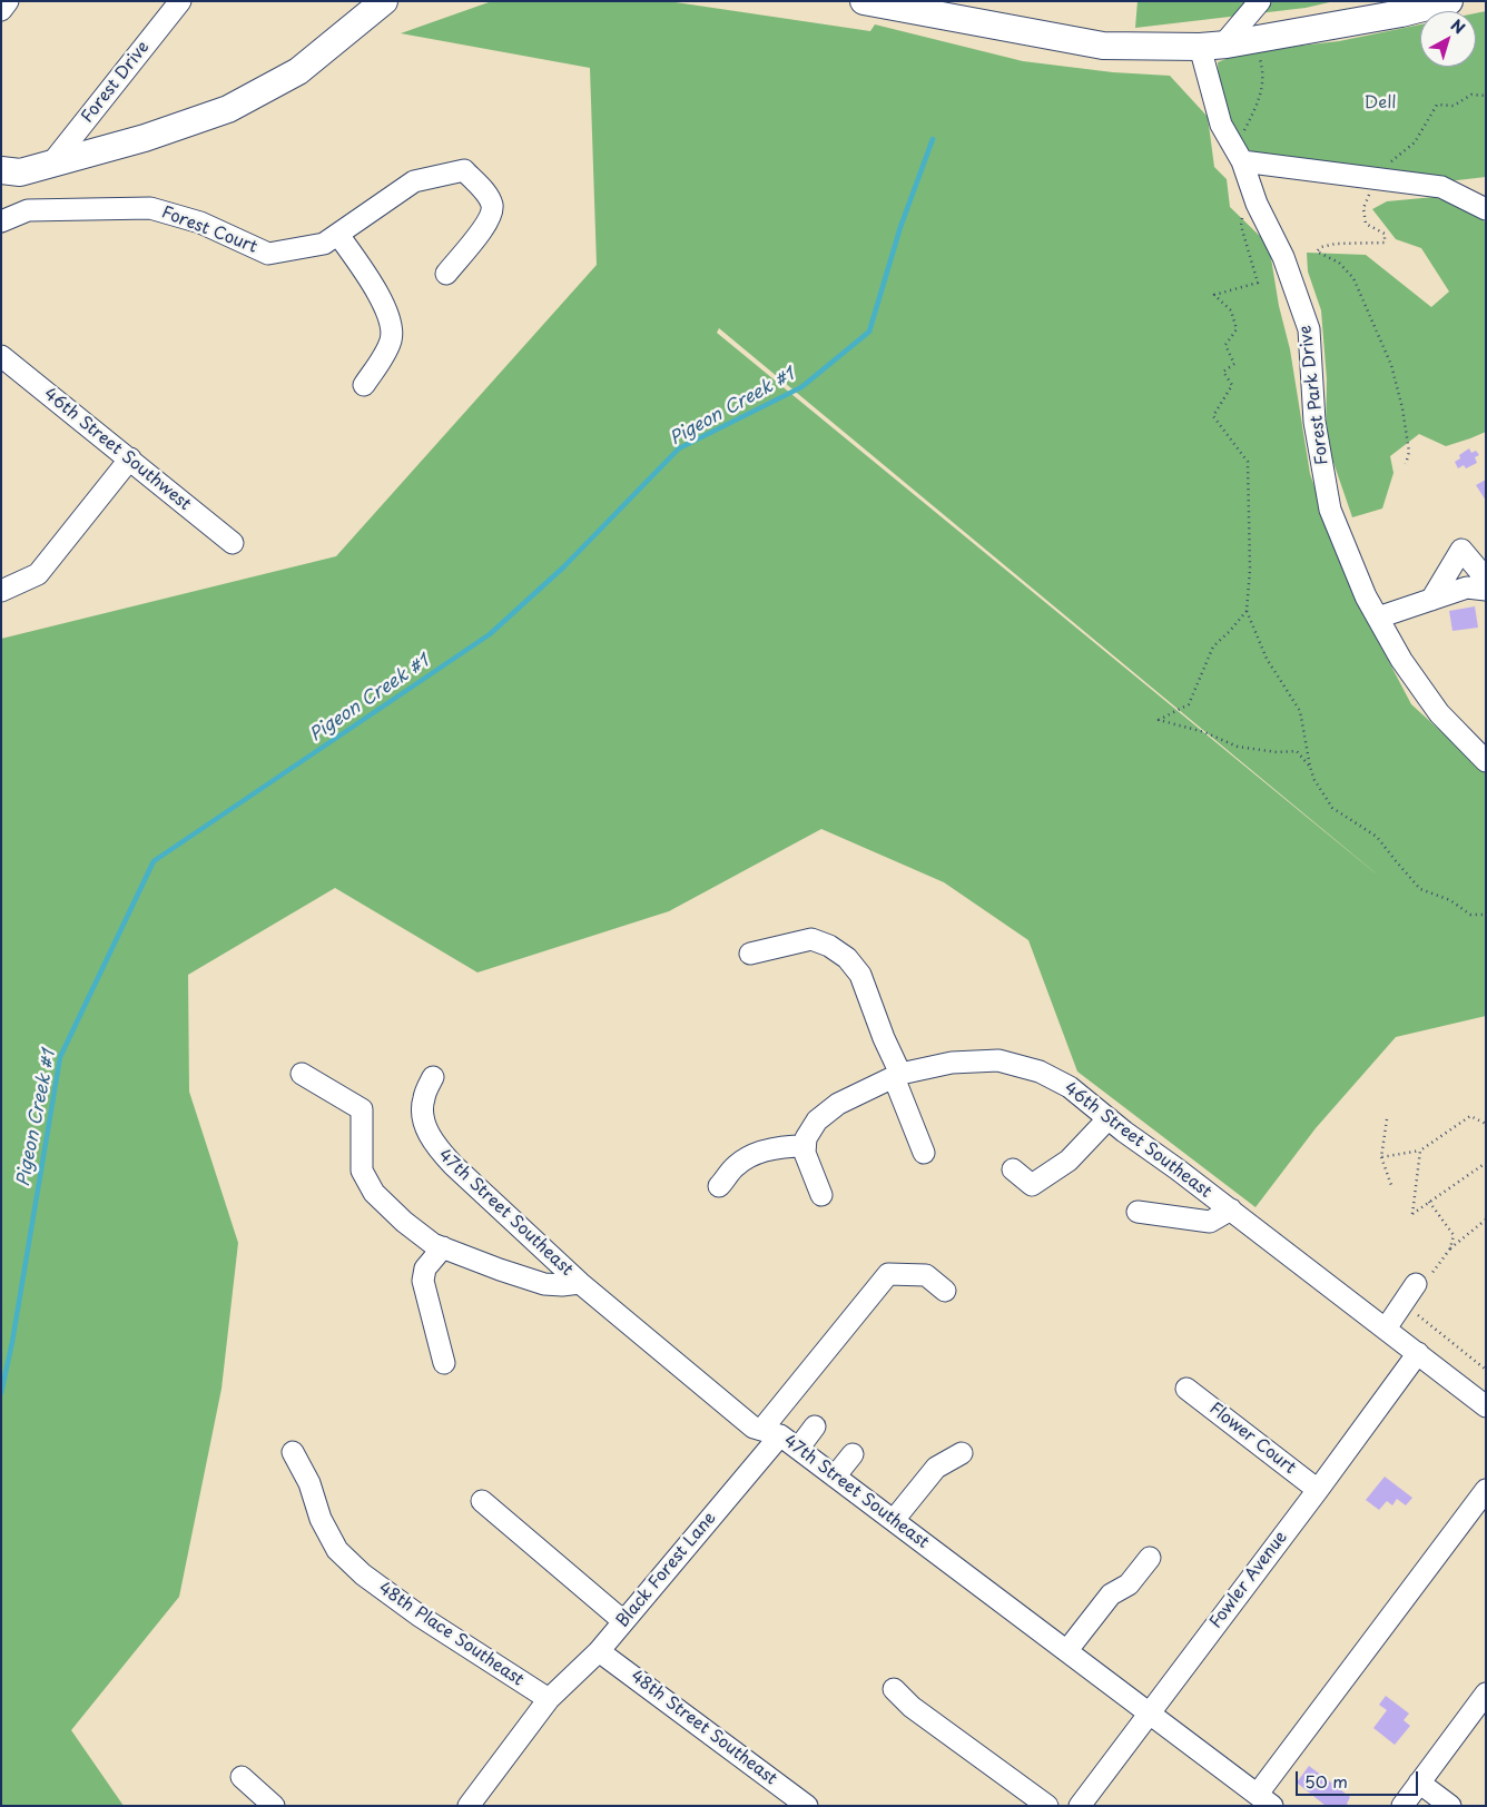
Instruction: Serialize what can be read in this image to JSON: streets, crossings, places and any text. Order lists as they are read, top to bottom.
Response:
{
  "streets": {
    "street": [
      "Forest Drive",
      "Forest Court",
      "Forest Park Drive",
      "46th Street Southwest",
      "46th Street Southeast",
      "47th Street Southeast",
      "Flower Court",
      "Black Forest Lane",
      "Fowler Avenue",
      "48th Place Southeast",
      "48th Street Southeast"
    ]
  },
  "crossings": [
    ["46th Street Southeast", "Fowler Avenue"],
    ["47th Street Southeast", "Black Forest Lane"],
    ["47th Street Southeast", "Fowler Avenue"],
    ["Flower Court", "Fowler Avenue"],
    ["Black Forest Lane", "48th Place Southeast"],
    ["Black Forest Lane", "48th Street Southeast"]
  ],
  "water": ["Pigeon Creek #1"],
  "parks": ["Dell"],
  "scale_bar": "50 m",
  "north": "top right"
}
